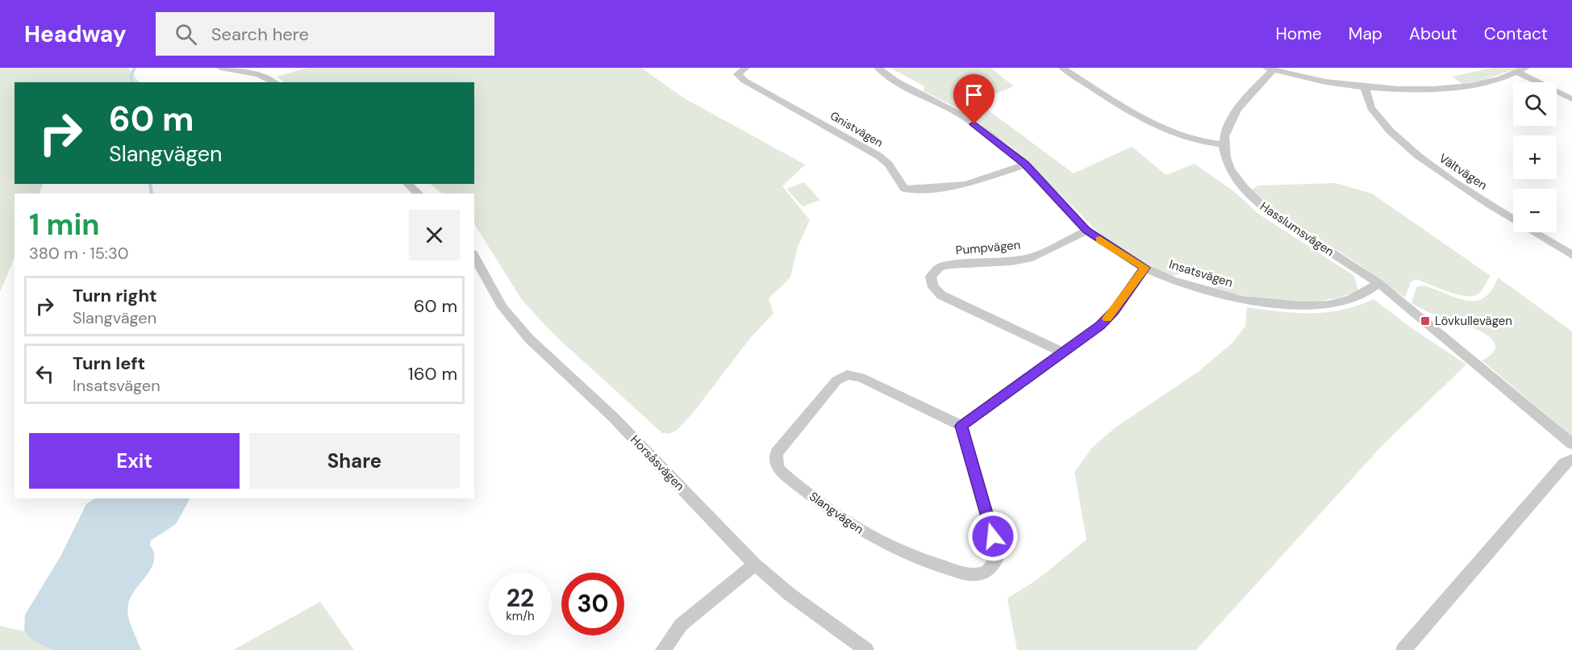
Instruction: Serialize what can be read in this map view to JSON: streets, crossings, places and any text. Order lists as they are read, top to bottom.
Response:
{
  "streets": {
    "street": [
      "Gnistvägen",
      "Vältvägen",
      "Hasslumsvägen",
      "Pumpvägen",
      "Insatsvägen",
      "Horsåsvägen",
      "Slangvägen"
    ]
  },
  "crossings": [
    ["Gnistvägen", "Insatsvägen"],
    ["Hasslumsvägen", "Insatsvägen"],
    ["Pumpvägen", "Insatsvägen"]
  ],
  "places": {
    "transit": ["Lövkullevägen"]
  },
  "page": {
    "header": "Headway",
    "search": "Search here",
    "nav": [
      "Home",
      "Map",
      "About",
      "Contact"
    ],
    "map_buttons": ["+", "−"],
    "turn": ["60 m", "Slangvägen"],
    "heading": ["1 min", "380 m · 15:30"],
    "list": [
      {
        "name": "Turn right",
        "note": "Slangvägen",
        "value": "60 m"
      },
      {
        "name": "Turn left",
        "note": "Insatsvägen",
        "value": "160 m"
      }
    ],
    "buttons": ["Exit", "Share"],
    "speed": "22 km/h",
    "limit": "30"
  }
}
